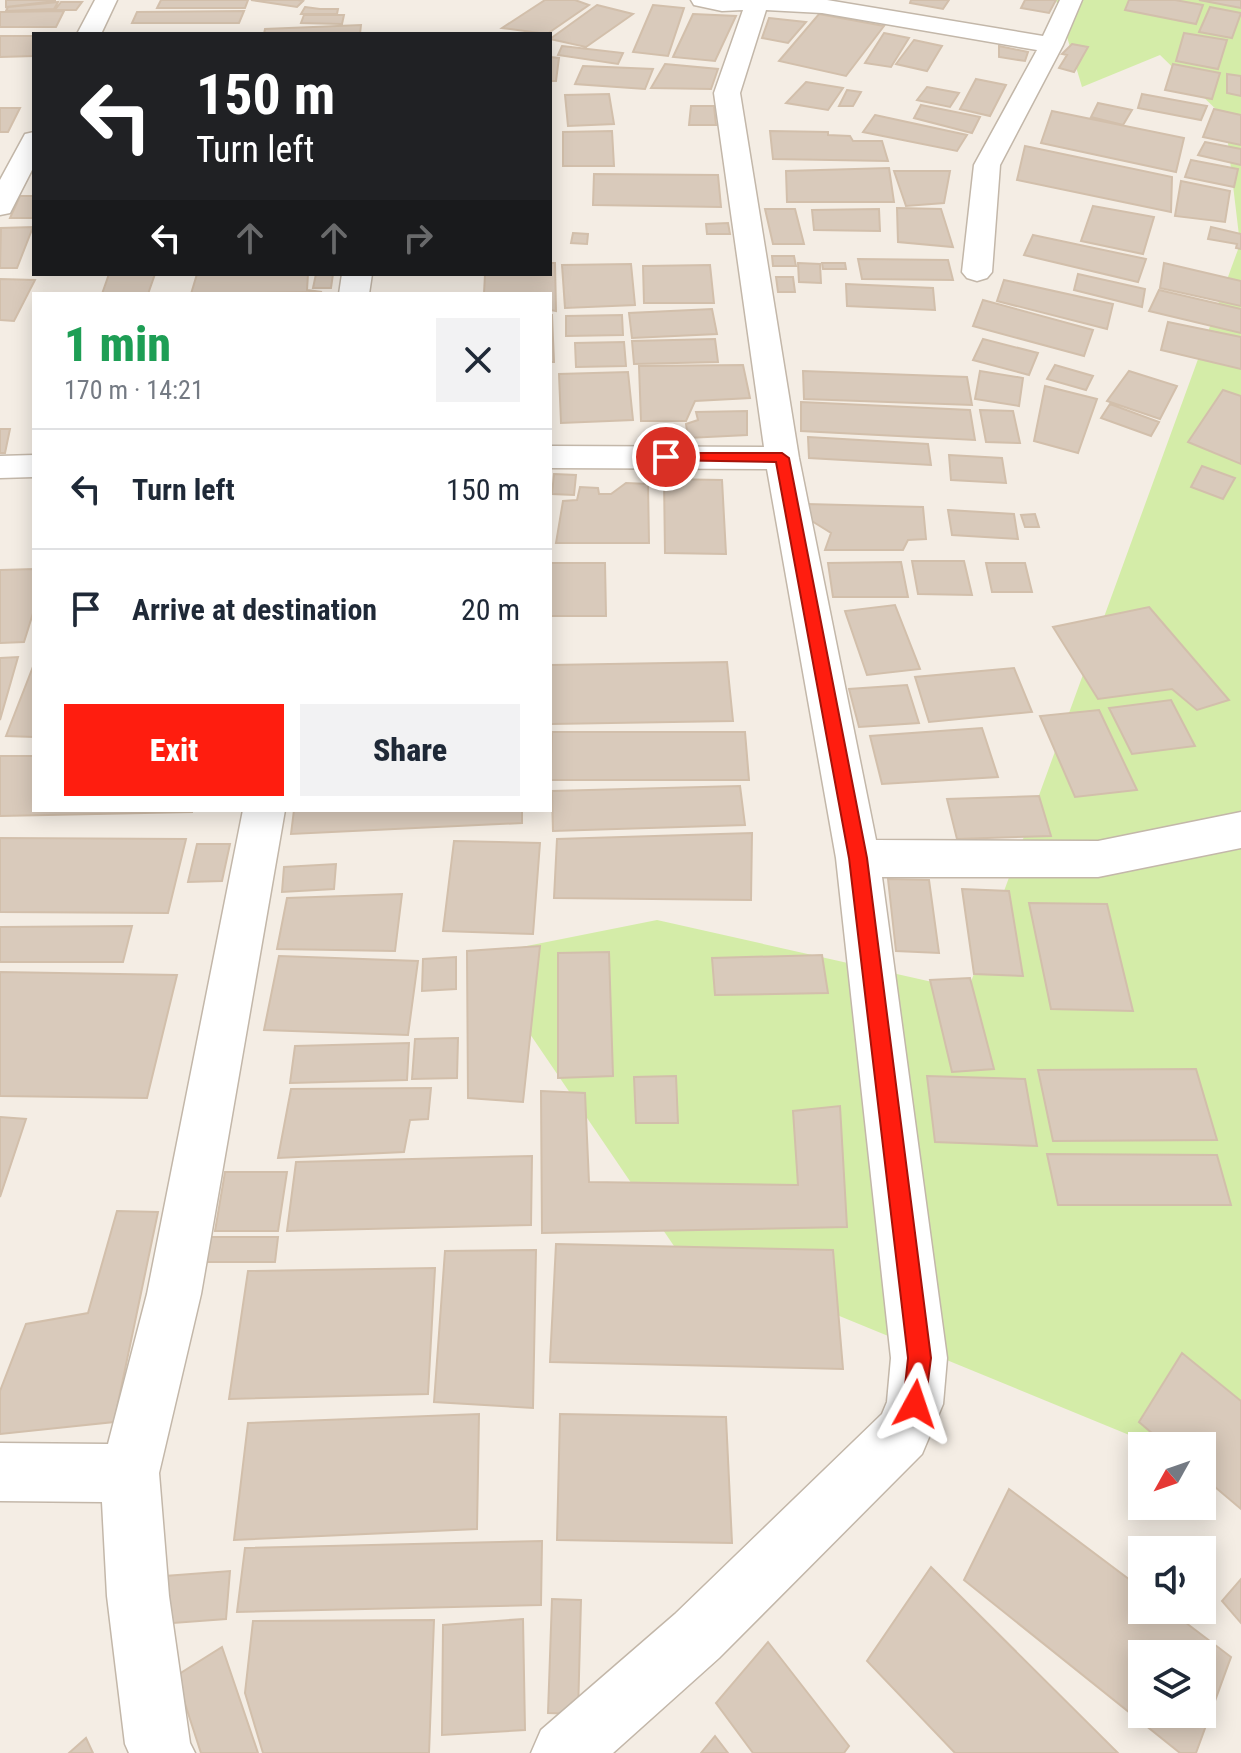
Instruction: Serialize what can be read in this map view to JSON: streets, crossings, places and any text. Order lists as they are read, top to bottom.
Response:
{
  "north": "bottom left",
  "page": {
    "turn": ["150 m", "Turn left"],
    "heading": ["1 min", "170 m · 14:21"],
    "list": [
      {
        "name": "Turn left",
        "value": "150 m"
      },
      {
        "name": "Arrive at destination",
        "value": "20 m"
      }
    ],
    "buttons": ["Exit", "Share"]
  }
}
